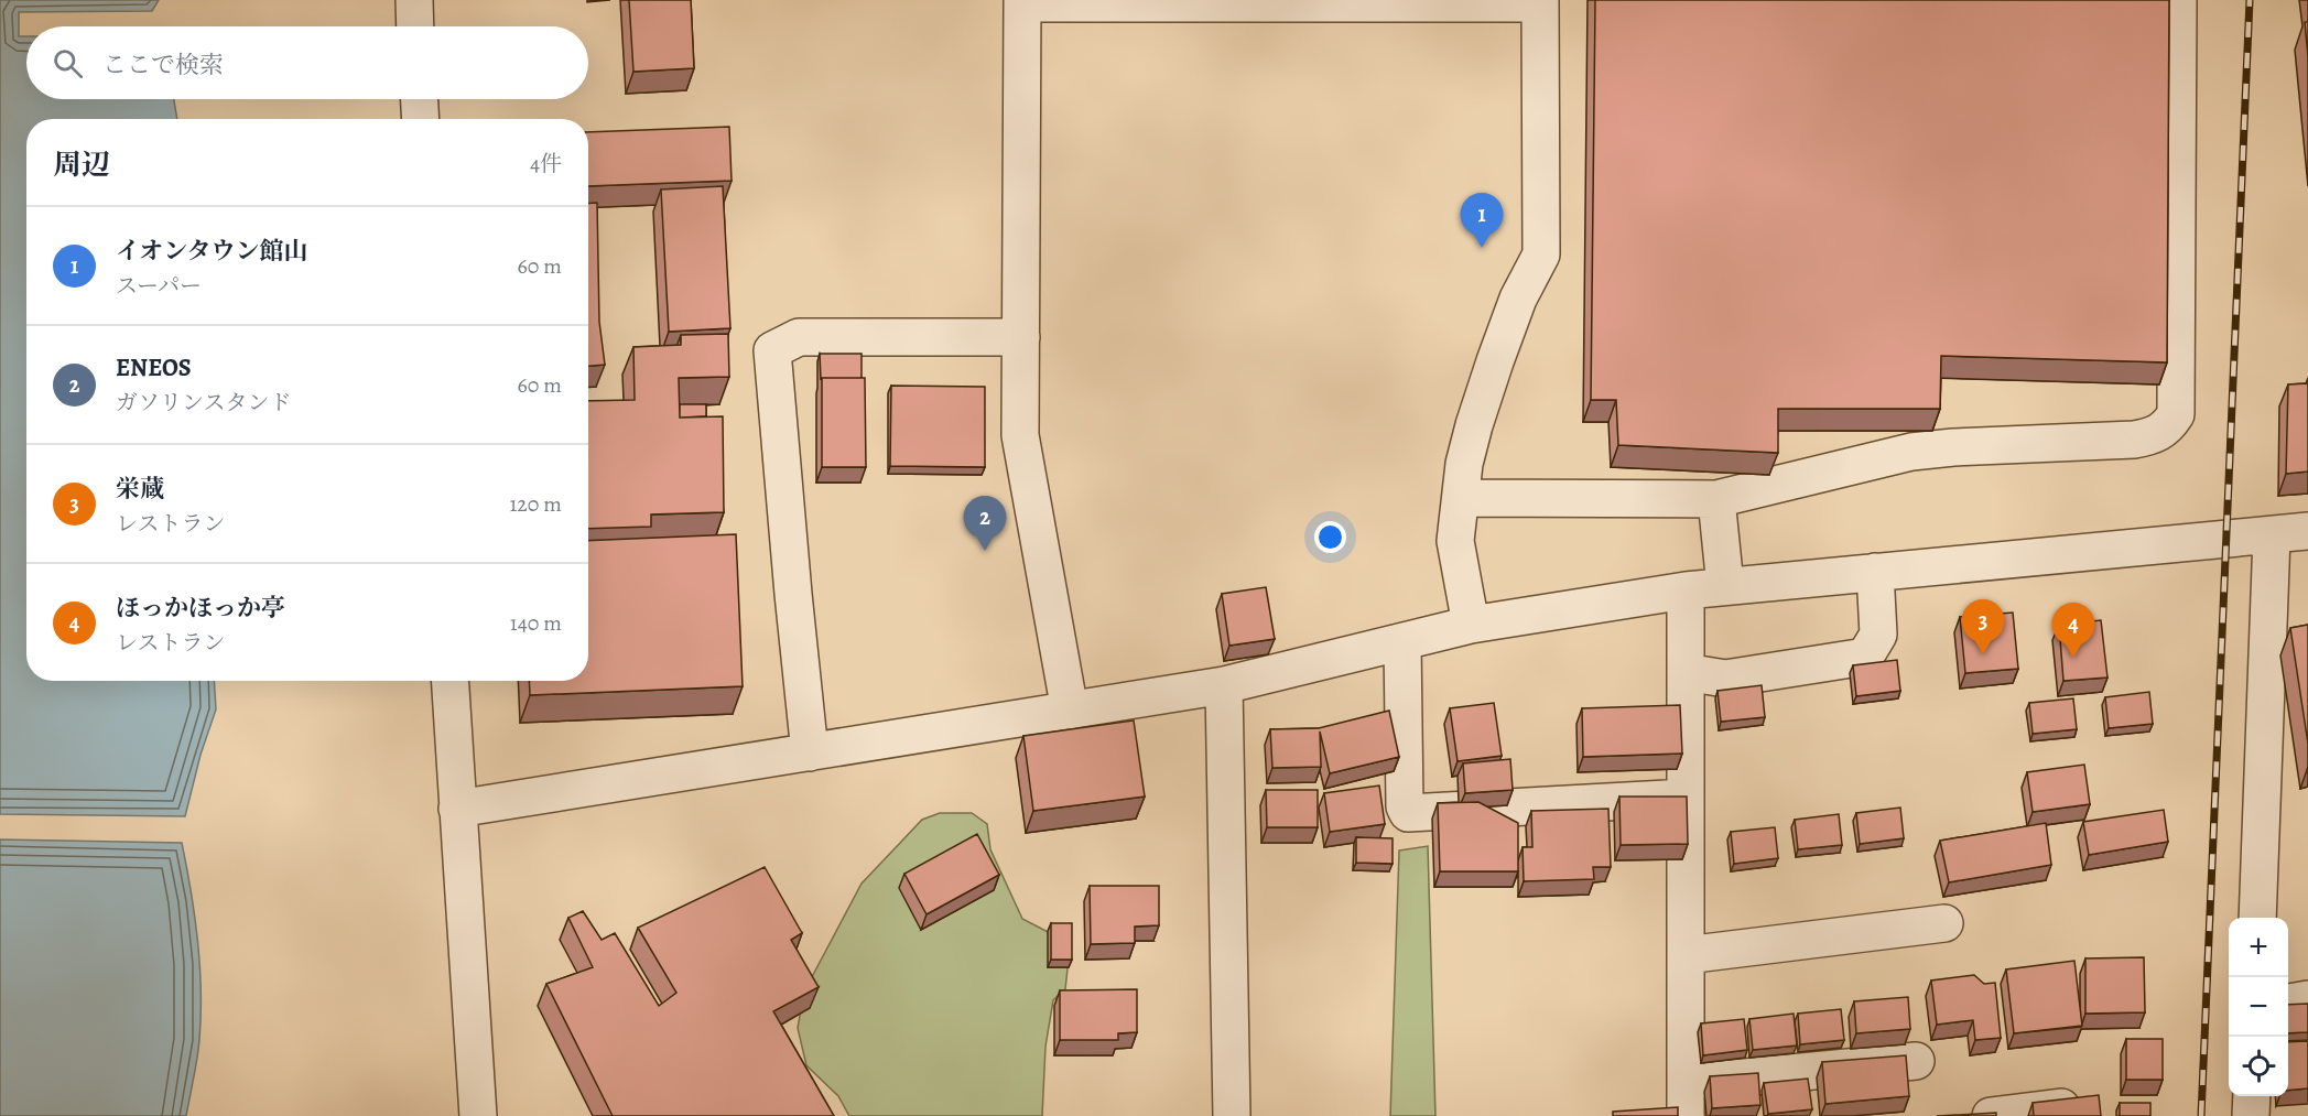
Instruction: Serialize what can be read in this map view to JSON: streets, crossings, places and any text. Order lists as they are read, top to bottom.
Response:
{
  "page": {
    "search": "ここで検索",
    "heading": ["周辺", "4件"],
    "pins": [
      "1",
      "2",
      "3",
      "4"
    ],
    "list": [
      {
        "mark": "1",
        "name": "イオンタウン館山",
        "note": "スーパー",
        "value": "60 m"
      },
      {
        "mark": "2",
        "name": "ENEOS",
        "note": "ガソリンスタンド",
        "value": "60 m"
      },
      {
        "mark": "3",
        "name": "栄蔵",
        "note": "レストラン",
        "value": "120 m"
      },
      {
        "mark": "4",
        "name": "ほっかほっか亭",
        "note": "レストラン",
        "value": "140 m"
      }
    ],
    "map_buttons": ["+", "−"]
  }
}
